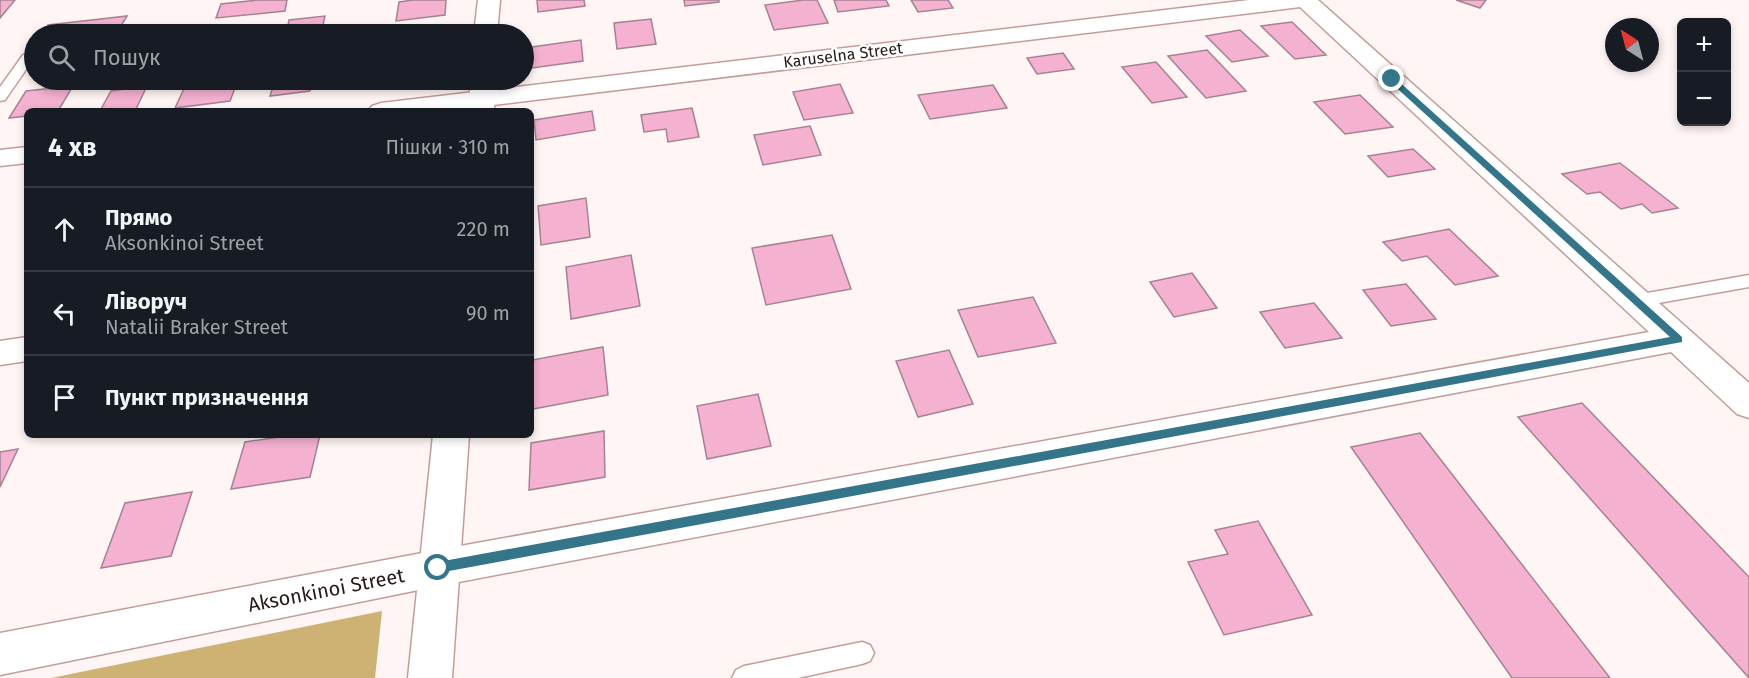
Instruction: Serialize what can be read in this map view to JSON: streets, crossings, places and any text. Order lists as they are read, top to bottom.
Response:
{
  "streets": {
    "street": ["Karuselna Street", "Aksonkinoi Street"]
  },
  "north": "top left",
  "page": {
    "map_buttons": ["+", "−"],
    "search": "Пошук",
    "heading": ["4 хв", "Пішки · 310 m"],
    "list": [
      ["Прямо", "Aksonkinoi Street", "220 m"],
      ["Ліворуч", "Natalii Braker Street", "90 m"],
      "Пункт призначення"
    ]
  }
}
